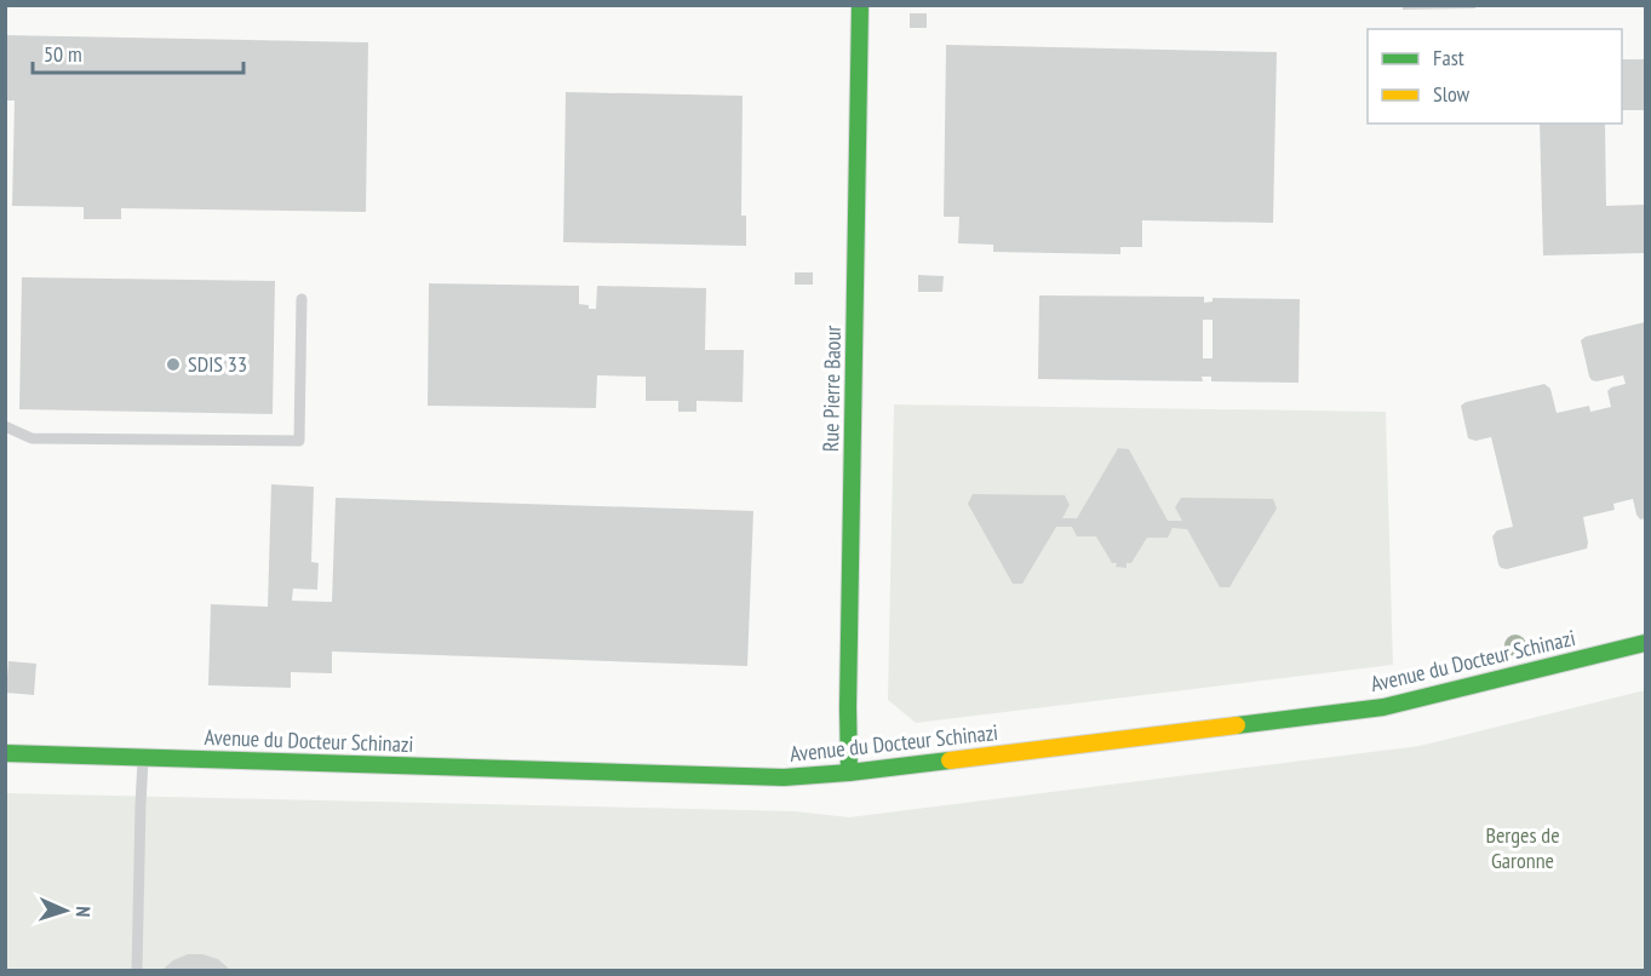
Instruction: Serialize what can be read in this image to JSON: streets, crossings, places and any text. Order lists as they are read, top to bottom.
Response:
{
  "streets": {
    "street": ["Rue Pierre Baour", "Avenue du Docteur Schinazi"]
  },
  "crossings": [
    ["Rue Pierre Baour", "Avenue du Docteur Schinazi"]
  ],
  "parks": ["Berges de Garonne"],
  "places": ["SDIS 33"],
  "legend": ["Fast", "Slow"],
  "scale_bar": "50 m",
  "north": "right"
}
